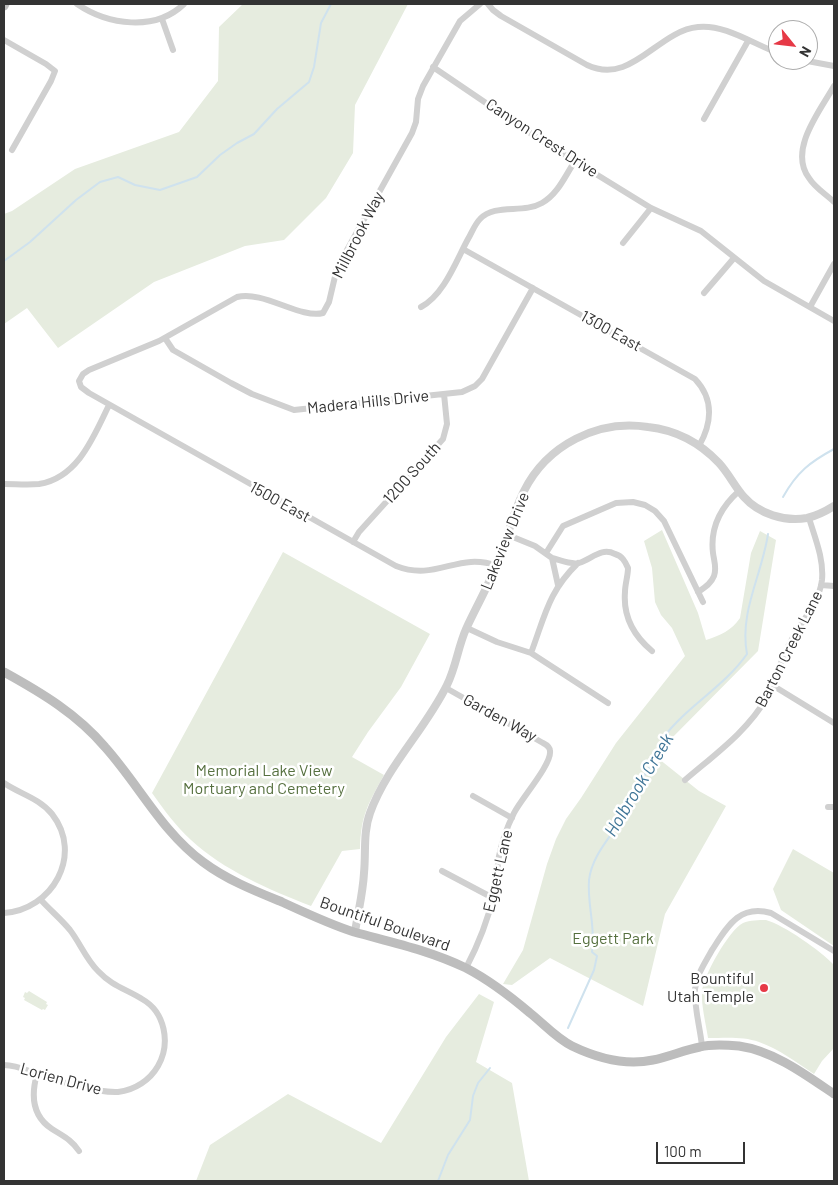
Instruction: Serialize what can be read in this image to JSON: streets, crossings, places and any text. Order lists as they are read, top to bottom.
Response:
{
  "streets": {
    "main road": ["Bountiful Boulevard"],
    "street": [
      "Canyon Crest Drive",
      "Millbrook Way",
      "1300 East",
      "Madera Hills Drive",
      "1200 South",
      "1500 East",
      "Lakeview Drive",
      "Barton Creek Lane",
      "Garden Way",
      "Eggett Lane",
      "Lorien Drive"
    ]
  },
  "crossings": [
    ["Canyon Crest Drive", "Millbrook Way"],
    ["Millbrook Way", "Madera Hills Drive"],
    ["Millbrook Way", "1500 East"],
    ["1300 East", "Madera Hills Drive"],
    ["1300 East", "Lakeview Drive"],
    ["Madera Hills Drive", "1200 South"],
    ["1200 South", "1500 East"],
    ["1500 East", "Lakeview Drive"],
    ["Lakeview Drive", "Barton Creek Lane"],
    ["Lakeview Drive", "Garden Way"],
    ["Lakeview Drive", "Bountiful Boulevard"],
    ["Garden Way", "Eggett Lane"],
    ["Eggett Lane", "Bountiful Boulevard"]
  ],
  "water": ["Holbrook Creek"],
  "parks": ["Memorial Lake View Mortuary and Cemetery", "Eggett Park"],
  "places": ["Bountiful Utah Temple"],
  "scale_bar": "100 m",
  "north": "bottom right"
}
